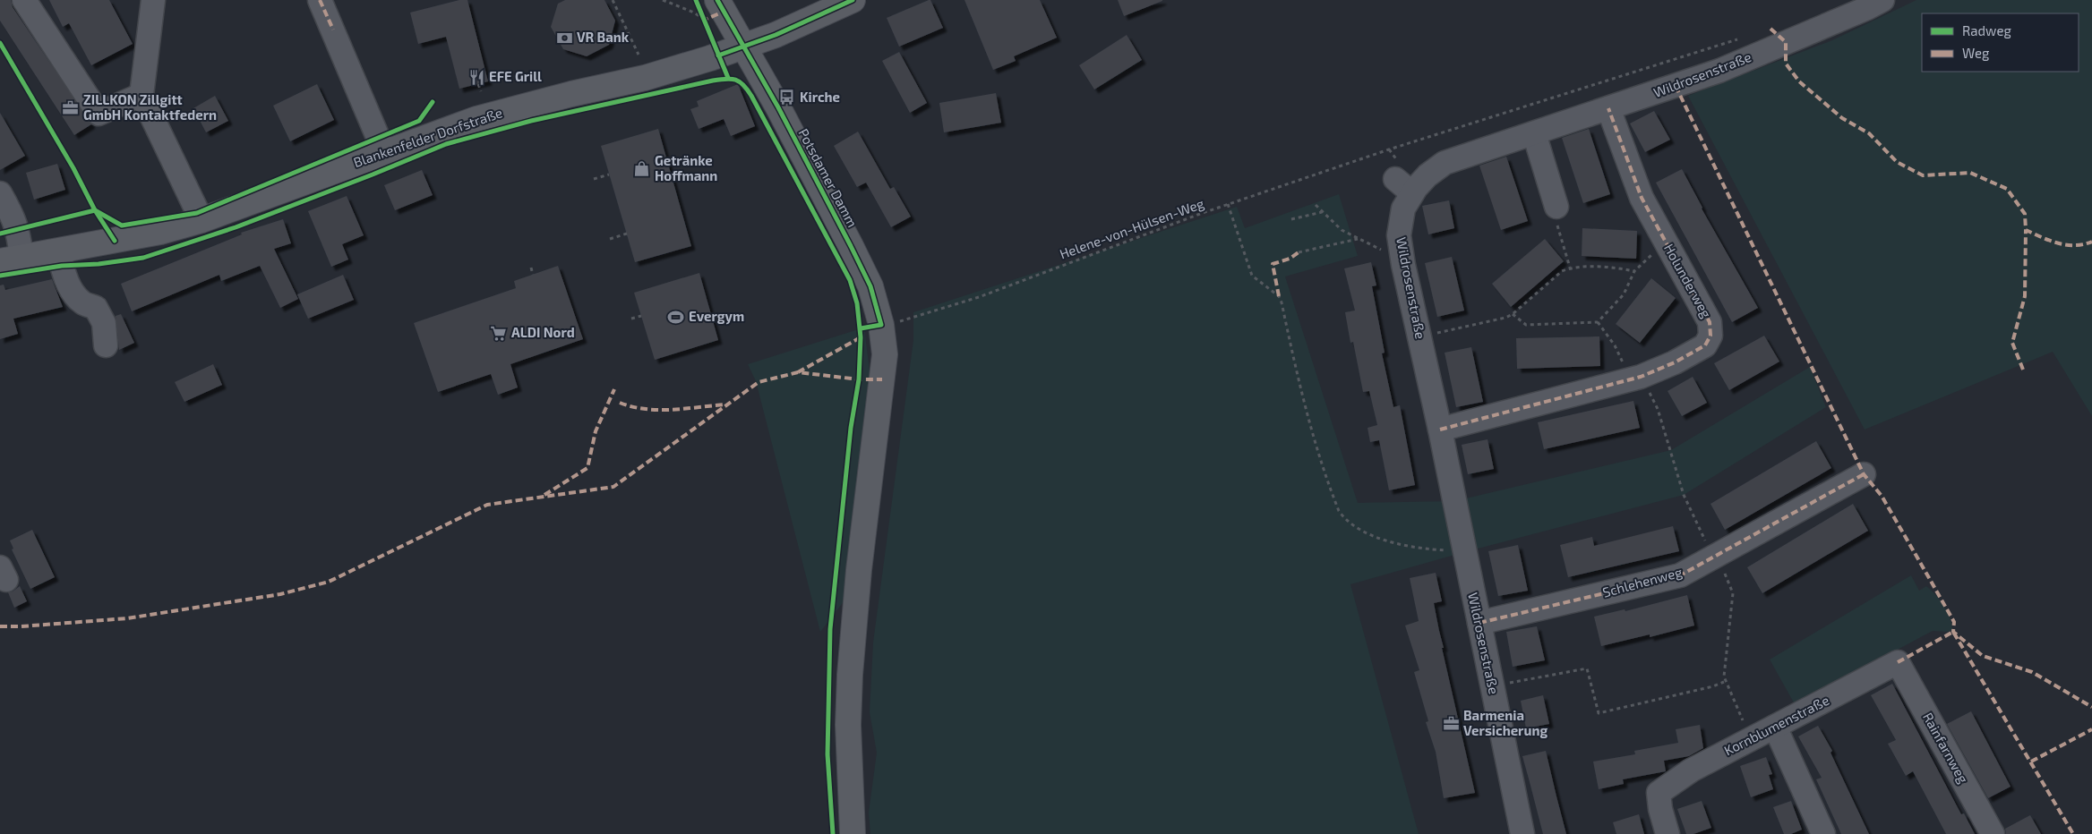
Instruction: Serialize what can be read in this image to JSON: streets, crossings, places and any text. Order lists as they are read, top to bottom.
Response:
{
  "streets": {
    "main road": ["Blankenfelder Dorfstraße", "Potsdamer Damm"],
    "street": [
      "Wildrosenstraße",
      "Holunderweg",
      "Schlehenweg",
      "Kornblumenstraße",
      "Rainfarnweg"
    ],
    "path": ["Helene-von-Hülsen-Weg"]
  },
  "crossings": [
    ["Wildrosenstraße", "Holunderweg"],
    ["Wildrosenstraße", "Schlehenweg"],
    ["Blankenfelder Dorfstraße", "Potsdamer Damm"],
    ["Potsdamer Damm", "Helene-von-Hülsen-Weg"],
    ["Kornblumenstraße", "Rainfarnweg"]
  ],
  "places": {
    "bank": ["VR Bank"],
    "restaurant": ["EFE Grill"],
    "bus stop": ["Kirche"],
    "office": ["ZILLKON Zillgitt GmbH Kontaktfedern", "Barmenia Versicherung"],
    "shop": ["Getränke Hoffmann"],
    "sports": ["Evergym"],
    "supermarket": ["ALDI Nord"]
  },
  "legend": ["Radweg", "Weg"]
}
